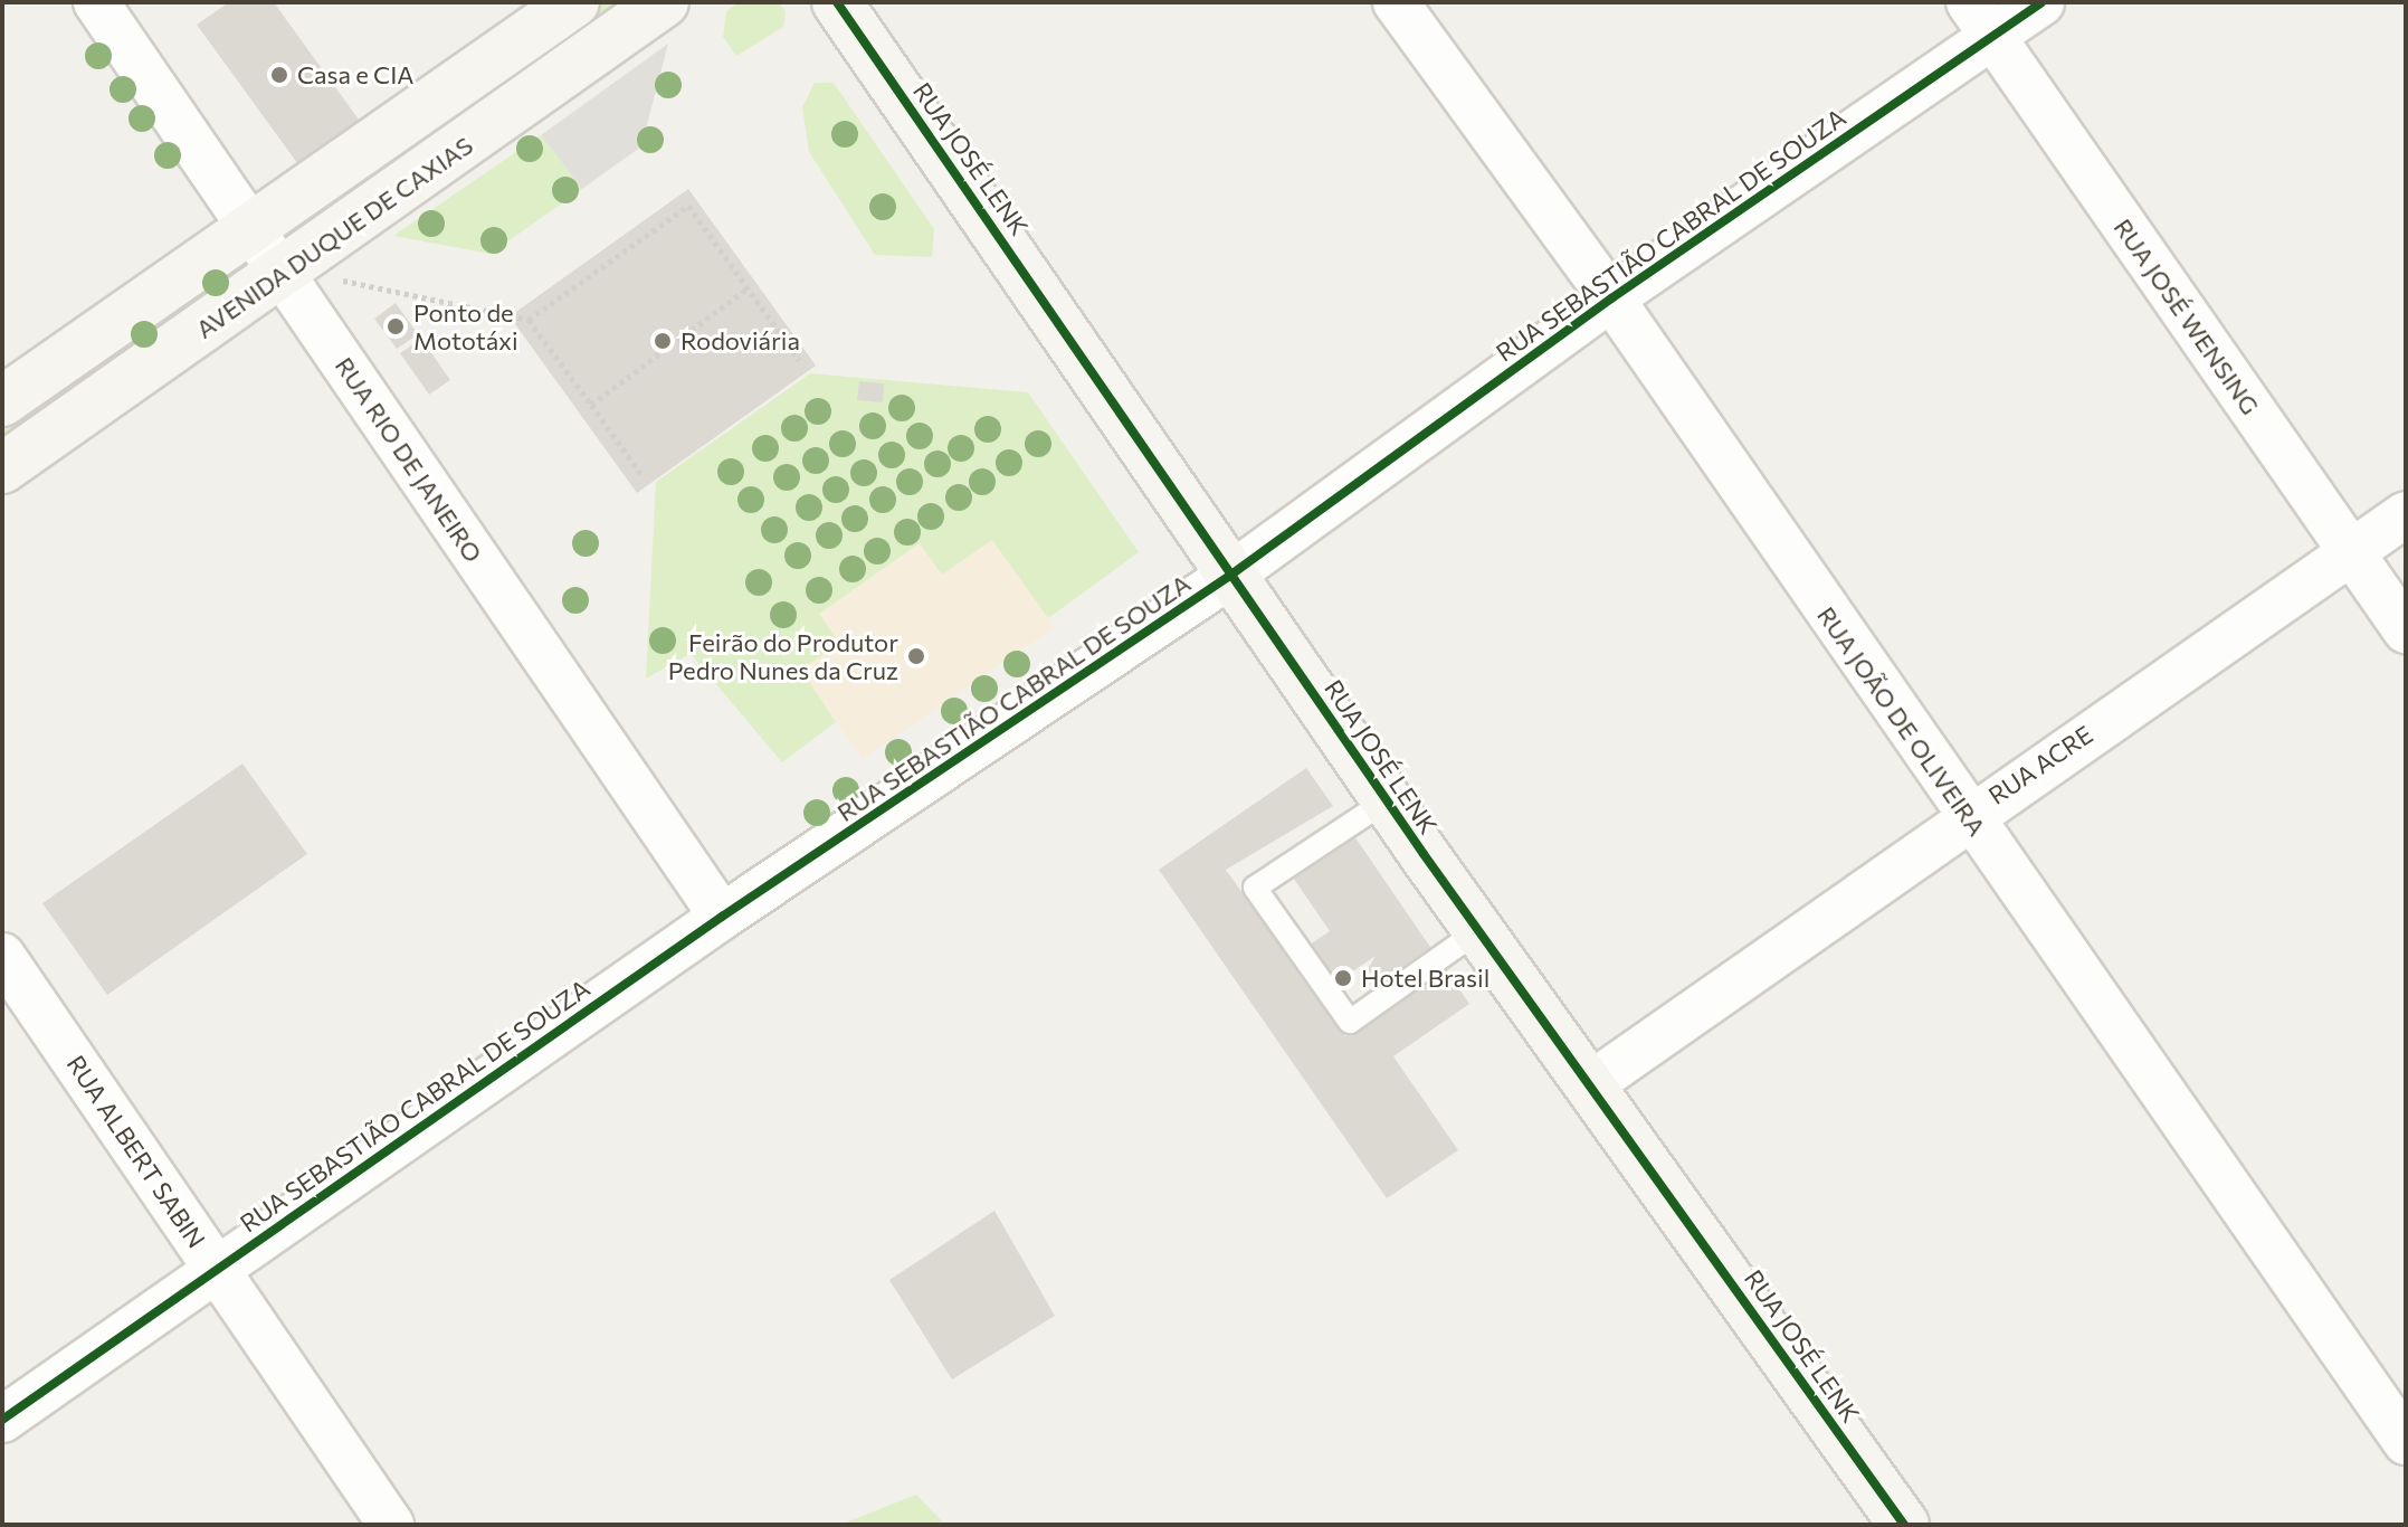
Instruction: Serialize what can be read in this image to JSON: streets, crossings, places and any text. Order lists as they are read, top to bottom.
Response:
{
  "streets": {
    "street": [
      "RUA JOSÉ LENK",
      "RUA SEBASTIÃO CABRAL DE SOUZA",
      "AVENIDA DUQUE DE CAXIAS",
      "RUA JOSÉ WENSING",
      "RUA RIO DE JANEIRO",
      "RUA JOÃO DE OLIVEIRA",
      "RUA ACRE",
      "RUA ALBERT SABIN"
    ]
  },
  "crossings": [
    ["RUA JOSÉ LENK", "RUA SEBASTIÃO CABRAL DE SOUZA"],
    ["RUA JOSÉ LENK", "RUA ACRE"],
    ["RUA SEBASTIÃO CABRAL DE SOUZA", "RUA JOSÉ WENSING"],
    ["RUA SEBASTIÃO CABRAL DE SOUZA", "RUA RIO DE JANEIRO"],
    ["RUA SEBASTIÃO CABRAL DE SOUZA", "RUA JOÃO DE OLIVEIRA"],
    ["RUA SEBASTIÃO CABRAL DE SOUZA", "RUA ALBERT SABIN"],
    ["AVENIDA DUQUE DE CAXIAS", "RUA RIO DE JANEIRO"],
    ["RUA JOSÉ WENSING", "RUA ACRE"],
    ["RUA JOÃO DE OLIVEIRA", "RUA ACRE"]
  ],
  "places": [
    "Casa e CIA",
    "Ponto de Mototáxi",
    "Rodoviária",
    "Feirão do Produtor Pedro Nunes da Cruz",
    "Hotel Brasil"
  ]
}
